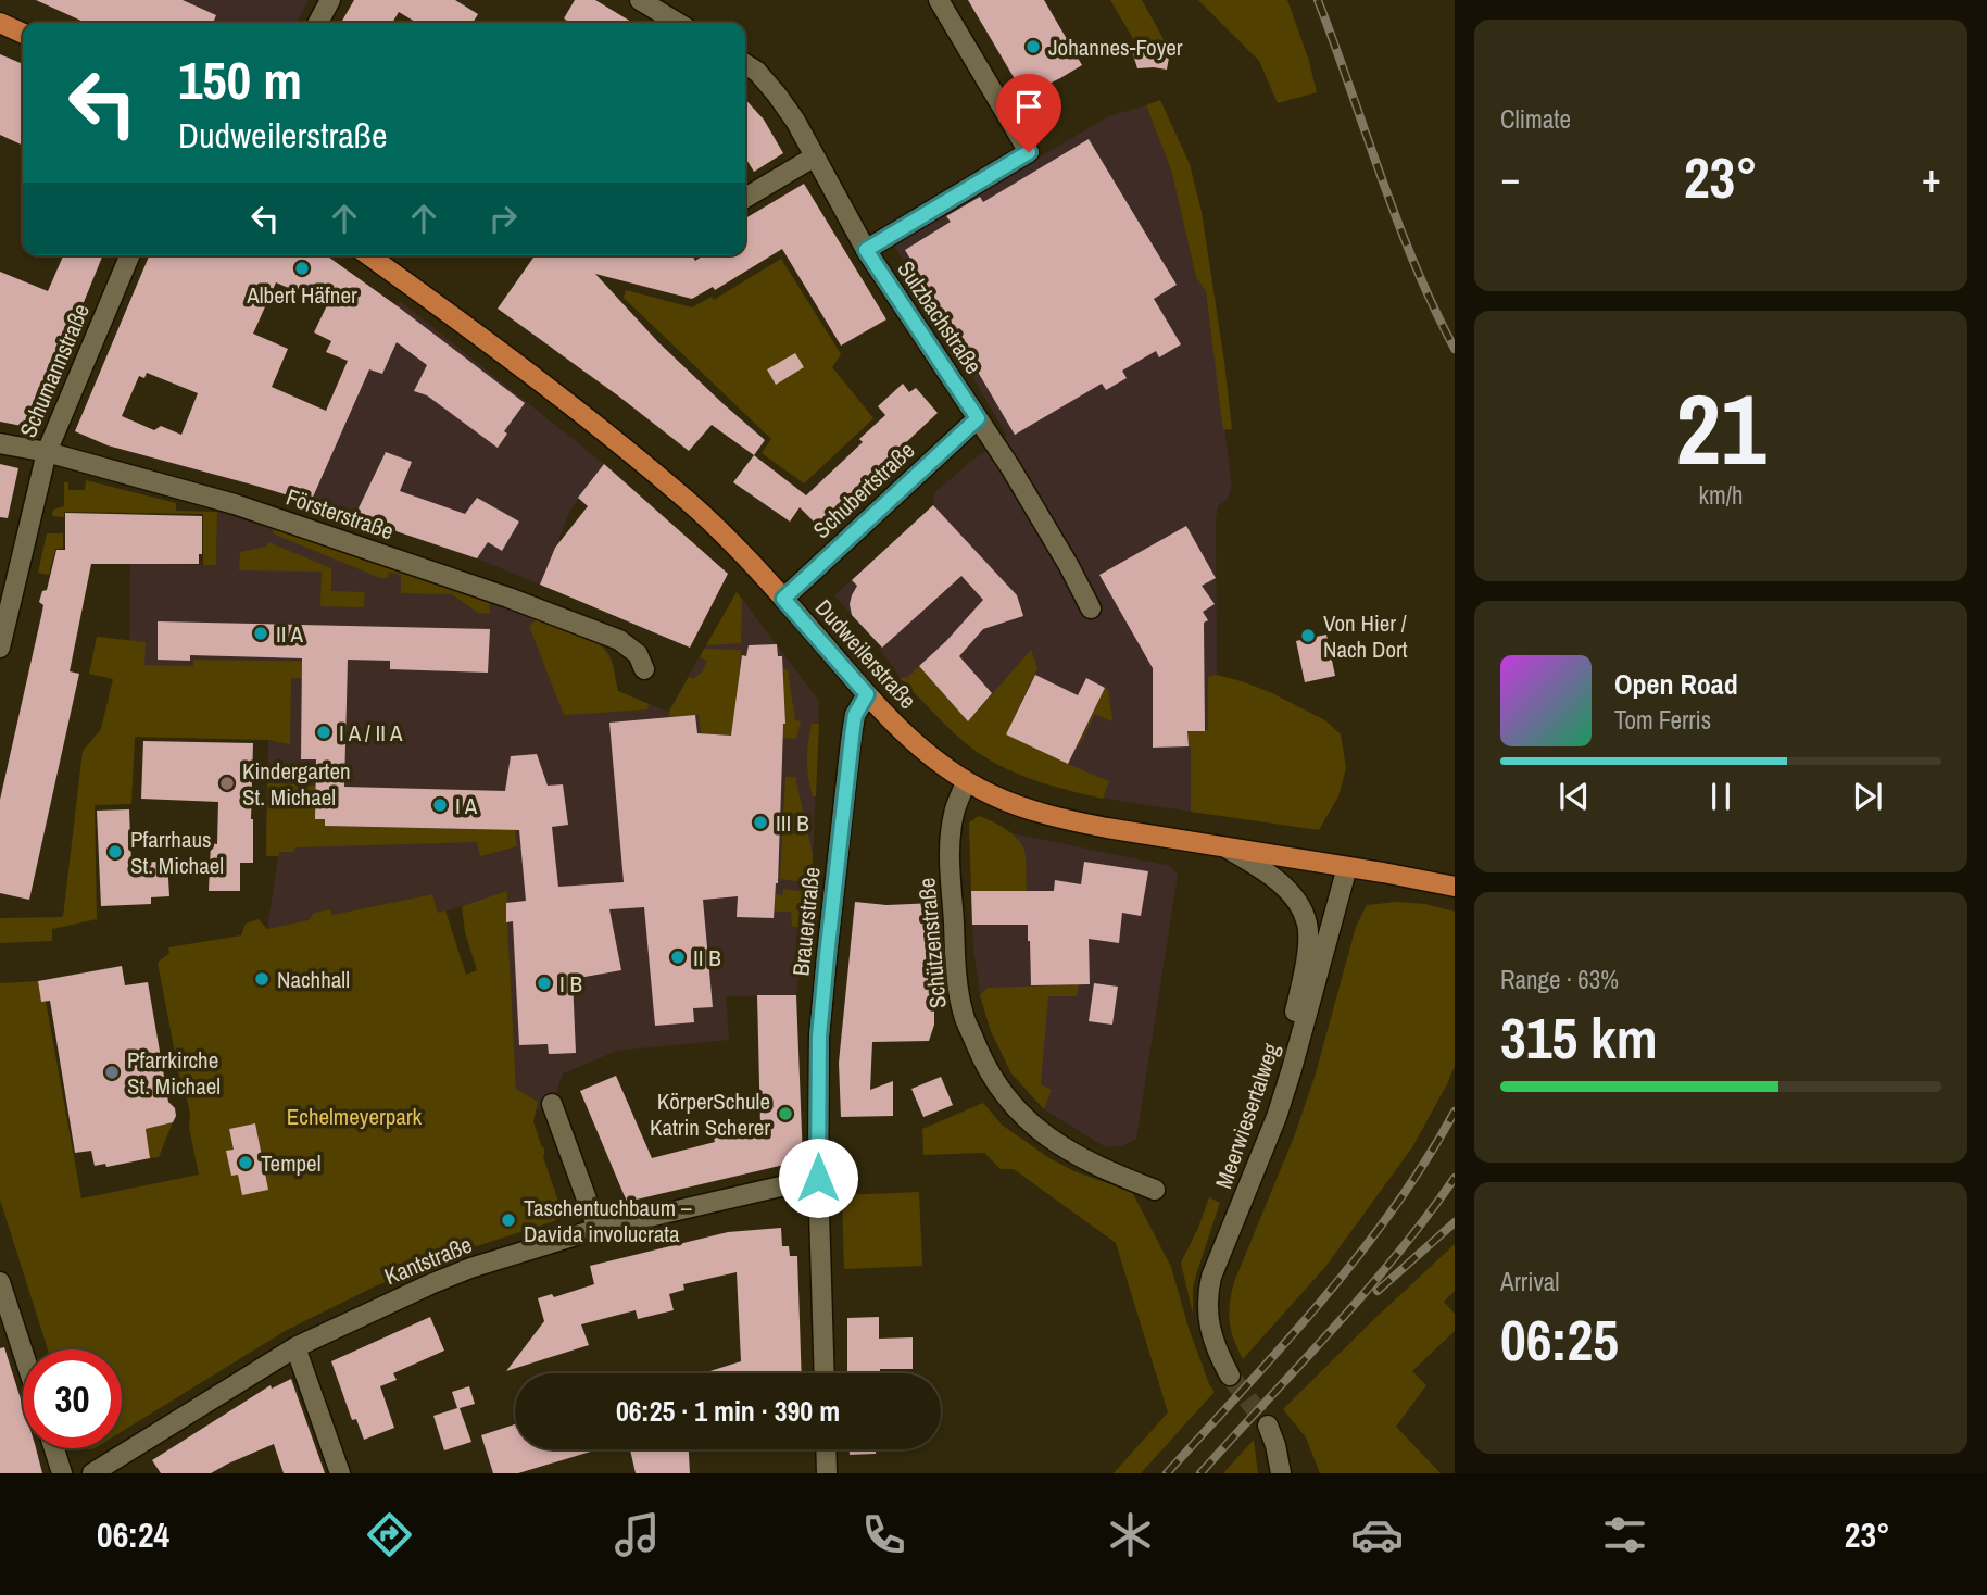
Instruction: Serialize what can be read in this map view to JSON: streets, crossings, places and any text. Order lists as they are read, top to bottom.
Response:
{
  "streets": {
    "main road": ["Dudweilerstraße"],
    "street": [
      "Sulzbachstraße",
      "Schumannstraße",
      "Schubertstraße",
      "Försterstraße",
      "Brauerstraße",
      "Schützenstraße",
      "Meerwiesertalweg",
      "Kantstraße"
    ]
  },
  "crossings": [
    ["Sulzbachstraße", "Schubertstraße"],
    ["Schumannstraße", "Försterstraße"],
    ["Schubertstraße", "Dudweilerstraße"],
    ["Dudweilerstraße", "Brauerstraße"],
    ["Dudweilerstraße", "Schützenstraße"],
    ["Dudweilerstraße", "Meerwiesertalweg"],
    ["Brauerstraße", "Kantstraße"]
  ],
  "parks": ["Echelmeyerpark"],
  "places": [
    "Johannes-Foyer",
    "Albert Häfner",
    "II A",
    "Von Hier / Nach Dort",
    "I A / II A",
    "Kindergarten St. Michael",
    "I A",
    "III B",
    "Pfarrhaus St. Michael",
    "II B",
    "Nachhall",
    "I B",
    "Pfarrkirche St. Michael",
    "KörperSchule Katrin Scherer",
    "Tempel",
    "Taschentuchbaum – Davida involucrata"
  ],
  "page": {
    "tile": [
      "Climate",
      ["21", "km/h"],
      ["Range · 63%", "315 km"],
      ["Arrival", "06:25"]
    ],
    "turn": ["150 m", "Dudweilerstraße"],
    "heat": ["−", "23°", "+"],
    "song": ["Open Road", "Tom Ferris"],
    "limit": "30",
    "trip": "06:25 · 1 min · 390 m",
    "tabs": ["06:24", "23°"]
  }
}
